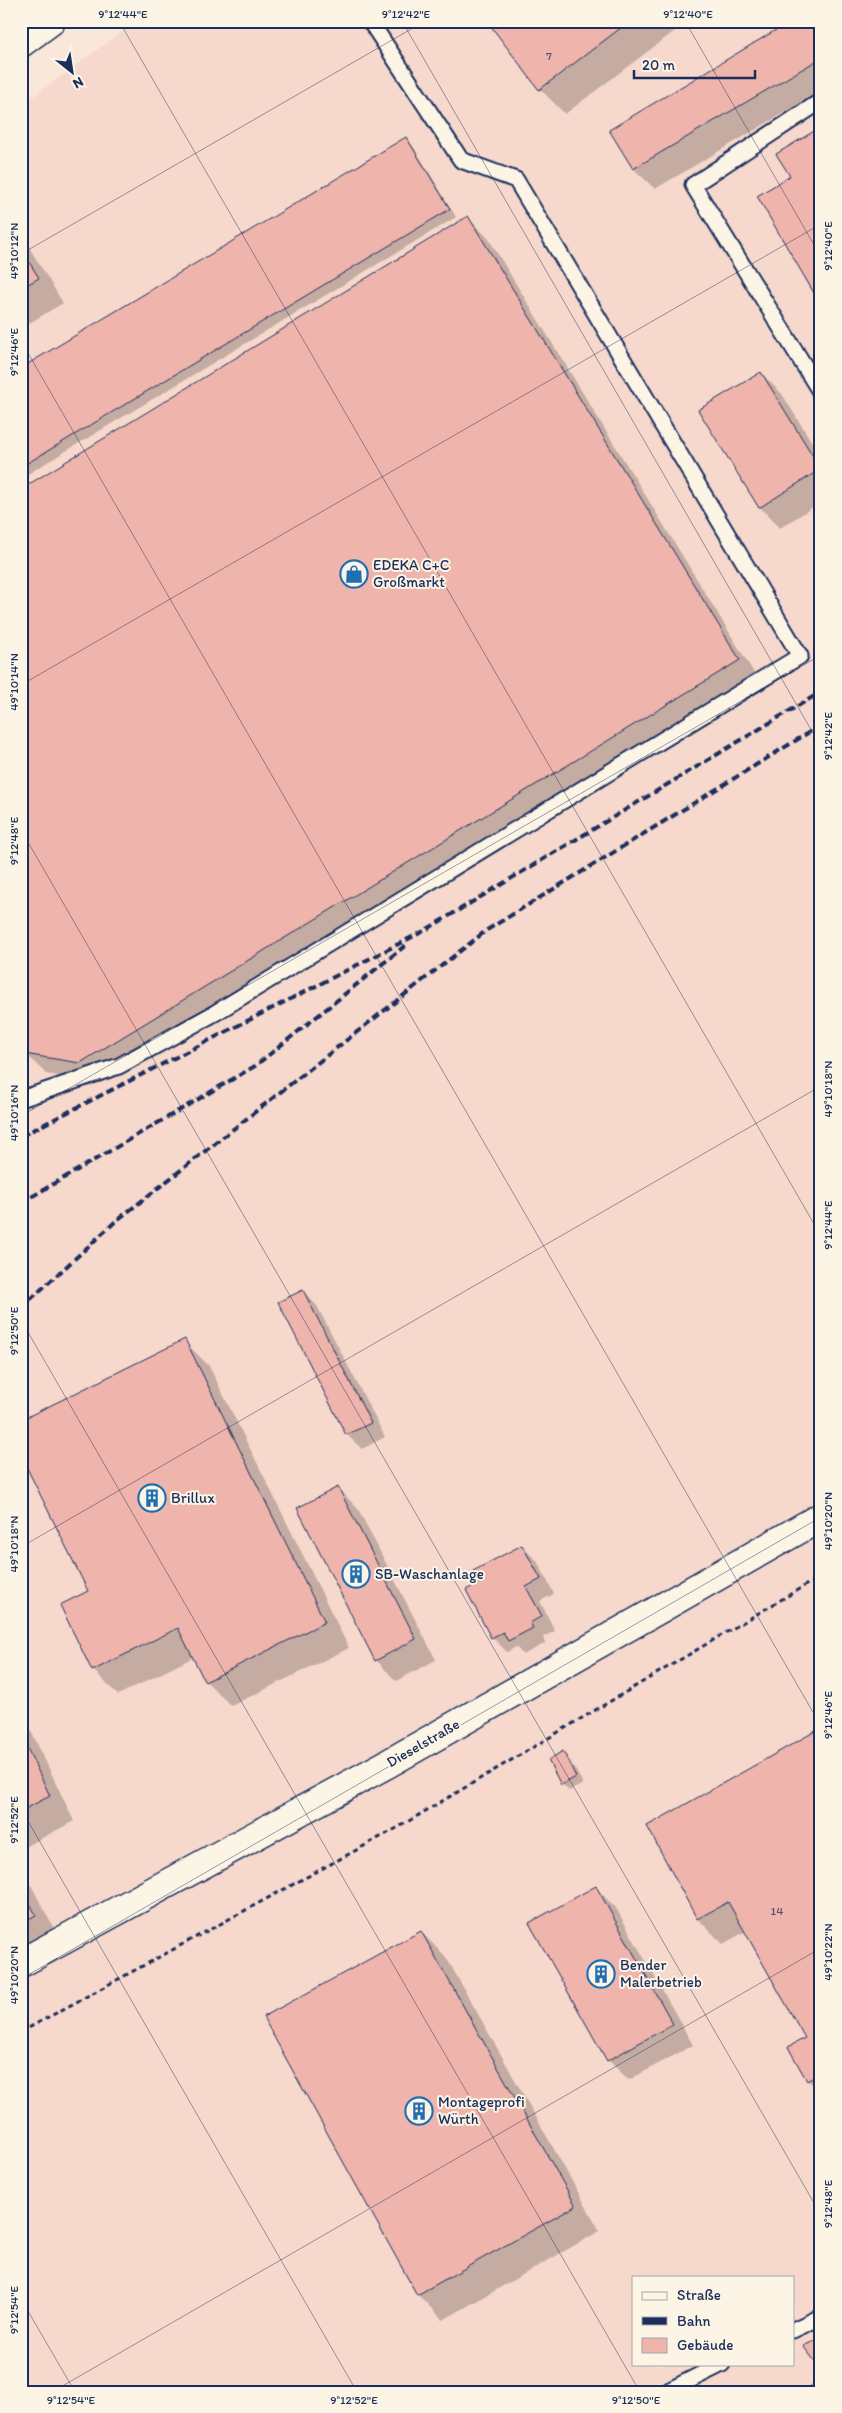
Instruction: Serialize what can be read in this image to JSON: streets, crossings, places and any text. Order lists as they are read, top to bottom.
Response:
{
  "streets": {
    "street": ["Dieselstraße"]
  },
  "places": {
    "shop": ["EDEKA C+C Großmarkt"],
    "building": [
      "Brillux",
      "SB-Waschanlage",
      "Bender Malerbetrieb",
      "Montageprofi Würth"
    ]
  },
  "house_numbers": ["7", "14"],
  "legend": ["Straße", "Bahn", "Gebäude"],
  "scale_bar": "20 m",
  "north": "bottom right",
  "coordinates": [
    "9°12'44\"E",
    "9°12'42\"E",
    "9°12'40\"E",
    "49°10'12\"N",
    "9°12'46\"E",
    "49°10'14\"N",
    "9°12'48\"E",
    "49°10'18\"N",
    "49°10'16\"N",
    "9°12'50\"E",
    "49°10'20\"N",
    "9°12'52\"E",
    "49°10'22\"N",
    "9°12'54\"E"
  ]
}
